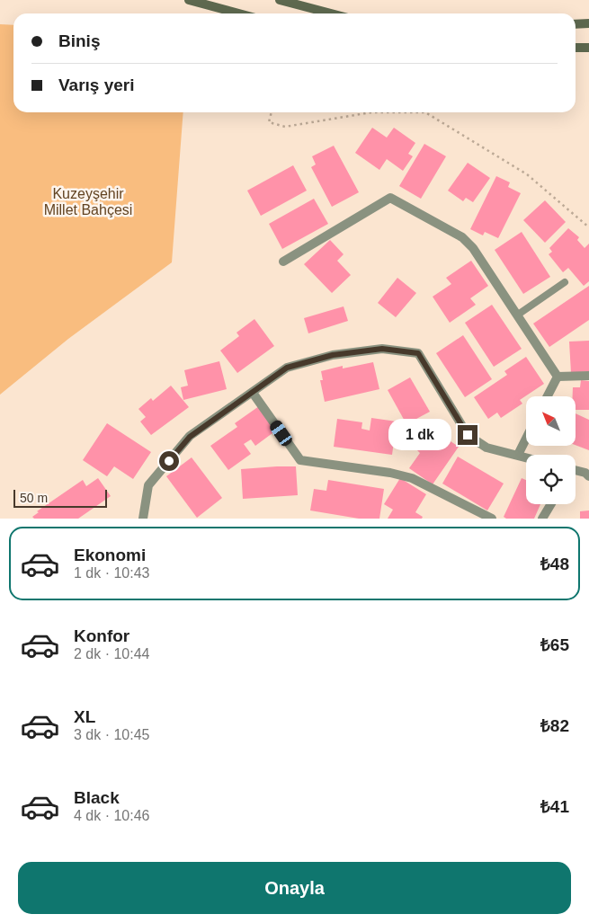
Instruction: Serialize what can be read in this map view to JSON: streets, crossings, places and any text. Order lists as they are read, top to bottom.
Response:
{
  "parks": ["Kuzeyşehir Millet Bahçesi"],
  "scale_bar": "50 m",
  "north": "top left",
  "page": {
    "banner": ["Biniş", "Varış yeri"],
    "bubble": "1 dk",
    "scale": "50 m",
    "list": [
      {
        "name": "Ekonomi",
        "note": "1 dk · 10:43",
        "value": "₺48"
      },
      {
        "name": "Konfor",
        "note": "2 dk · 10:44",
        "value": "₺65"
      },
      {
        "name": "XL",
        "note": "3 dk · 10:45",
        "value": "₺82"
      },
      {
        "name": "Black",
        "note": "4 dk · 10:46",
        "value": "₺41"
      }
    ],
    "buttons": "Onayla"
  }
}
